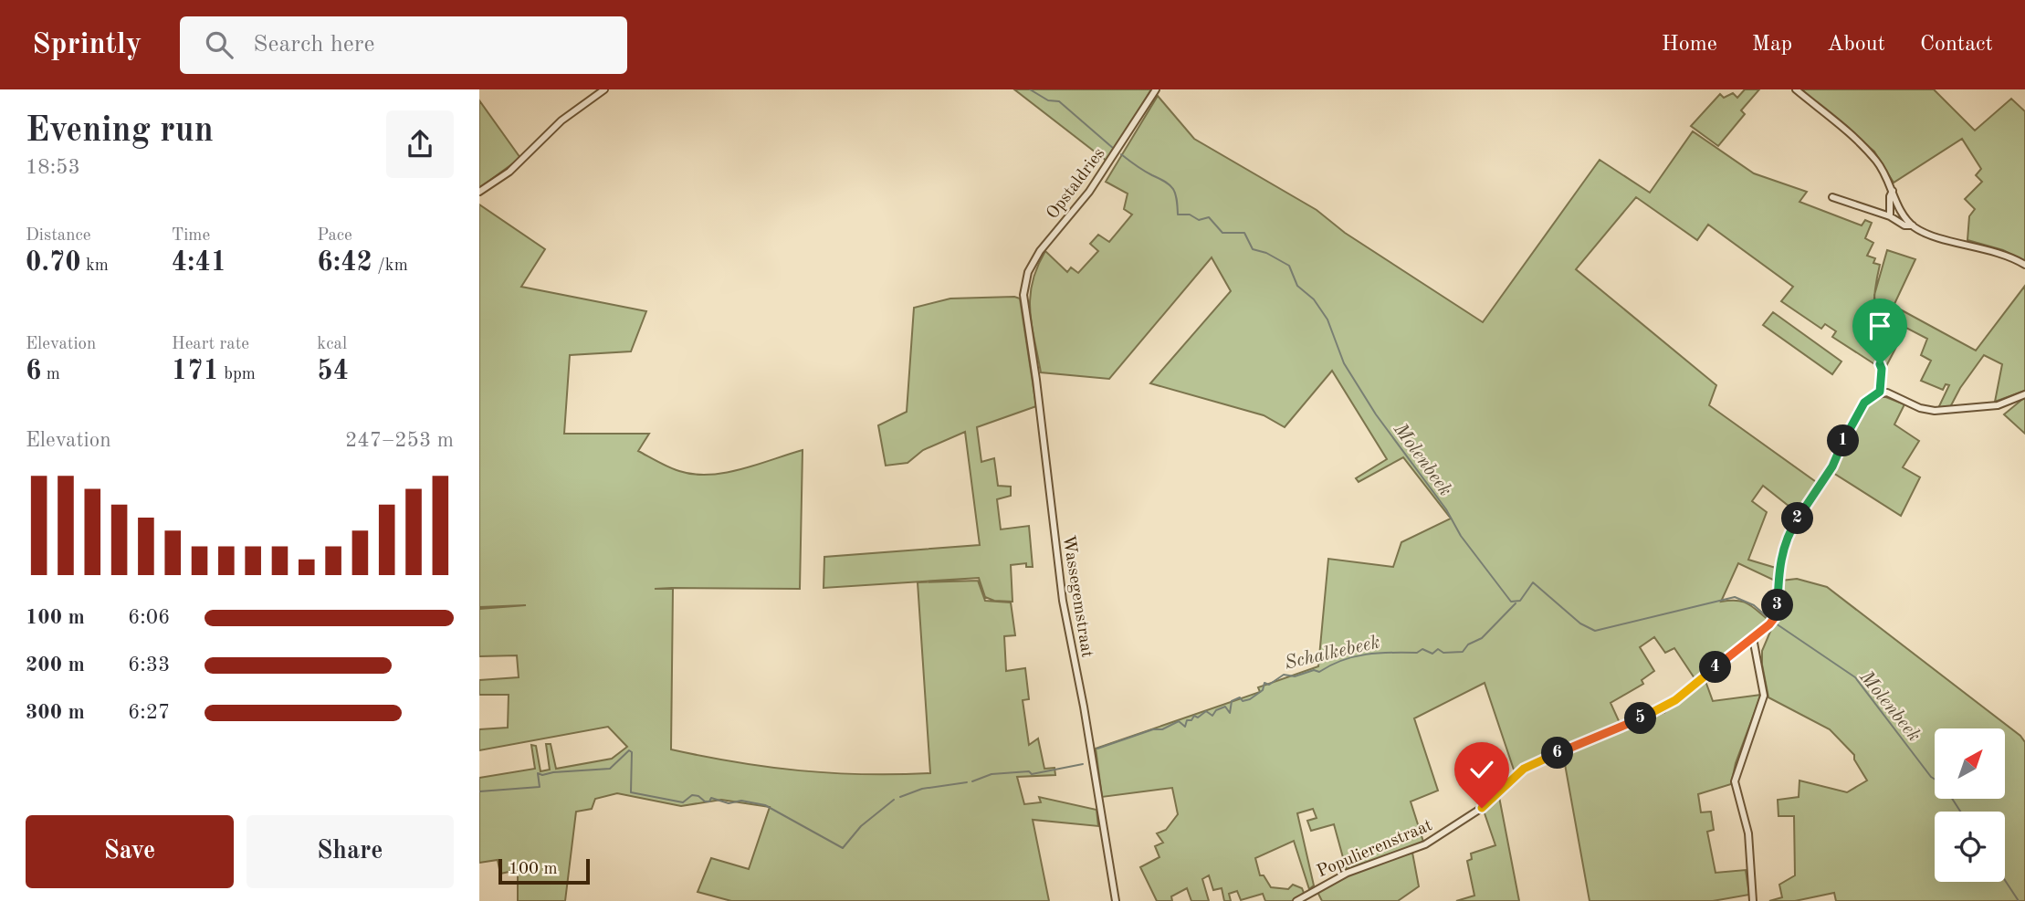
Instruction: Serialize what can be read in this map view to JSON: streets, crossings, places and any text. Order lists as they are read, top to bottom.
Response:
{
  "streets": {
    "street": ["Opstaldries", "Wassegemstraat", "Populierenstraat"]
  },
  "crossings": [
    ["Opstaldries", "Wassegemstraat"]
  ],
  "water": ["Molenbeek", "Schalkebeek"],
  "scale_bar": "100 m",
  "north": "top right",
  "page": {
    "header": "Sprintly",
    "search": "Search here",
    "nav": [
      "Home",
      "Map",
      "About",
      "Contact"
    ],
    "heading": ["Evening run", "18:53"],
    "stats": [
      ["Distance", "0.70 km"],
      ["Time", "4:41"],
      ["Pace", "6:42 /km"],
      ["Elevation", "6 m"],
      ["Heart rate", "171 bpm"],
      ["kcal", "54"]
    ],
    "chart": ["Elevation", "247–253 m"],
    "pins": [
      "1",
      "2",
      "3",
      "4",
      "5",
      "6"
    ],
    "list": [
      {
        "name": "100 m",
        "note": "6:06"
      },
      {
        "name": "200 m",
        "note": "6:33"
      },
      {
        "name": "300 m",
        "note": "6:27"
      }
    ],
    "buttons": ["Save", "Share"],
    "scale": "100 m"
  }
}
